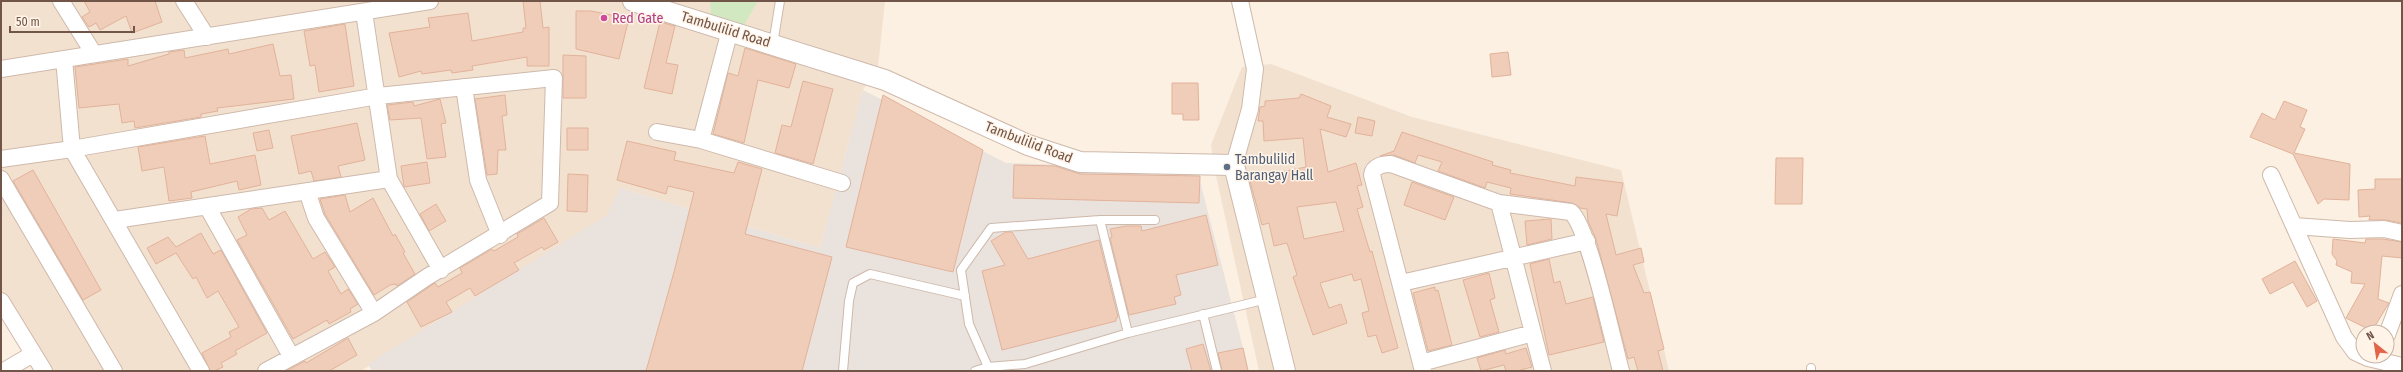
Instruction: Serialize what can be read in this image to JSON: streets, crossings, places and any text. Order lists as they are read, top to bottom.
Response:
{
  "streets": {
    "street": ["Tambulilid Road"]
  },
  "places": ["Red Gate", "Tambulilid Barangay Hall"],
  "scale_bar": "50 m",
  "north": "top left"
}
